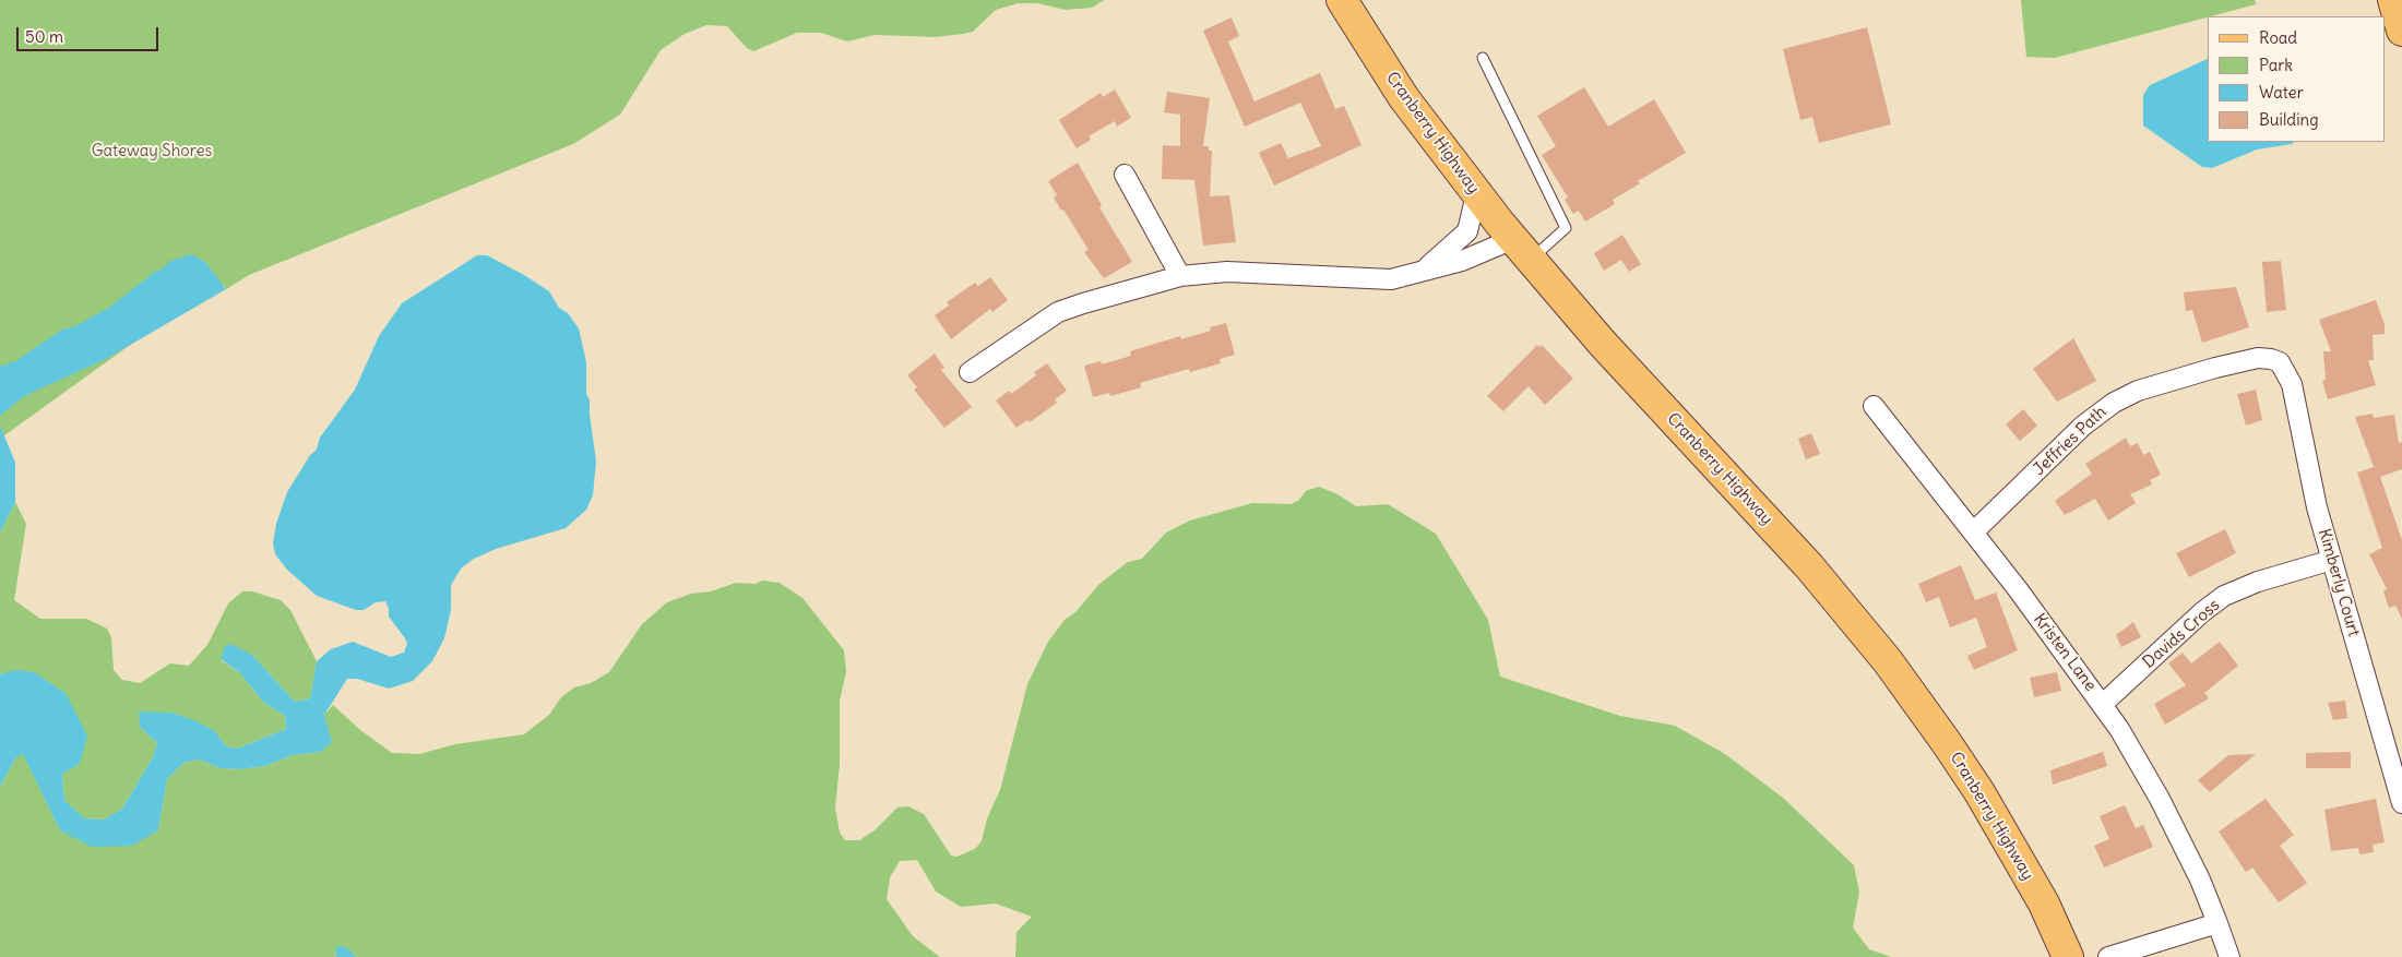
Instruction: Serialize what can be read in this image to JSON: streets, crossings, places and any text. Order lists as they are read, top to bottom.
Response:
{
  "streets": {
    "main road": ["Cranberry Highway"],
    "street": [
      "Jeffries Path",
      "Kimberly Court",
      "Davids Cross",
      "Kristen Lane"
    ]
  },
  "crossings": [
    ["Jeffries Path", "Kimberly Court"],
    ["Jeffries Path", "Kristen Lane"],
    ["Kimberly Court", "Davids Cross"],
    ["Davids Cross", "Kristen Lane"]
  ],
  "parks": ["Gateway Shores"],
  "legend": [
    "Road",
    "Park",
    "Water",
    "Building"
  ],
  "scale_bar": "50 m"
}
